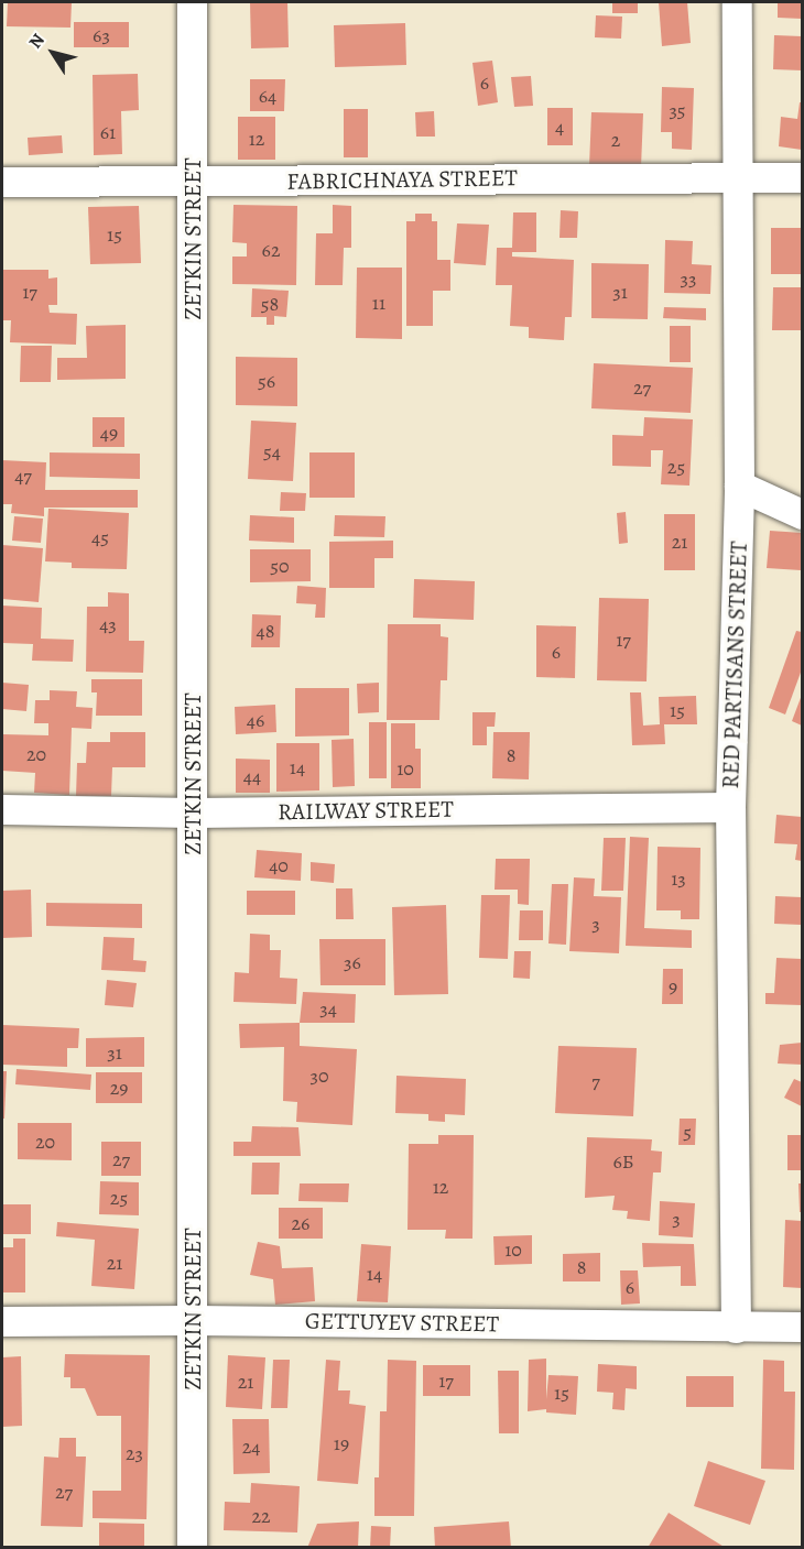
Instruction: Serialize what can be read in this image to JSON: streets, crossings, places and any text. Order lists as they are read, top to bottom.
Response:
{
  "streets": {
    "street": [
      "FABRICHNAYA STREET",
      "ZETKIN STREET",
      "RED PARTISANS STREET",
      "RAILWAY STREET",
      "GETTUYEV STREET"
    ]
  },
  "crossings": [
    ["FABRICHNAYA STREET", "ZETKIN STREET"],
    ["FABRICHNAYA STREET", "RED PARTISANS STREET"],
    ["ZETKIN STREET", "RAILWAY STREET"],
    ["ZETKIN STREET", "GETTUYEV STREET"],
    ["RED PARTISANS STREET", "RAILWAY STREET"],
    ["RED PARTISANS STREET", "GETTUYEV STREET"]
  ],
  "house_numbers": [
    "63",
    "6",
    "64",
    "35",
    "4",
    "61",
    "12",
    "2",
    "15",
    "62",
    "33",
    "17",
    "31",
    "11",
    "58",
    "56",
    "27",
    "49",
    "54",
    "25",
    "47",
    "45",
    "21",
    "50",
    "43",
    "48",
    "17",
    "6",
    "15",
    "46",
    "20",
    "8",
    "14",
    "10",
    "44",
    "40",
    "13",
    "3",
    "36",
    "9",
    "34",
    "31",
    "30",
    "7",
    "29",
    "5",
    "20",
    "27",
    "6Б",
    "12",
    "25",
    "3",
    "26",
    "10",
    "21",
    "8",
    "14",
    "6",
    "17",
    "21",
    "15",
    "19",
    "24",
    "23",
    "27",
    "22"
  ],
  "north": "top left"
}
